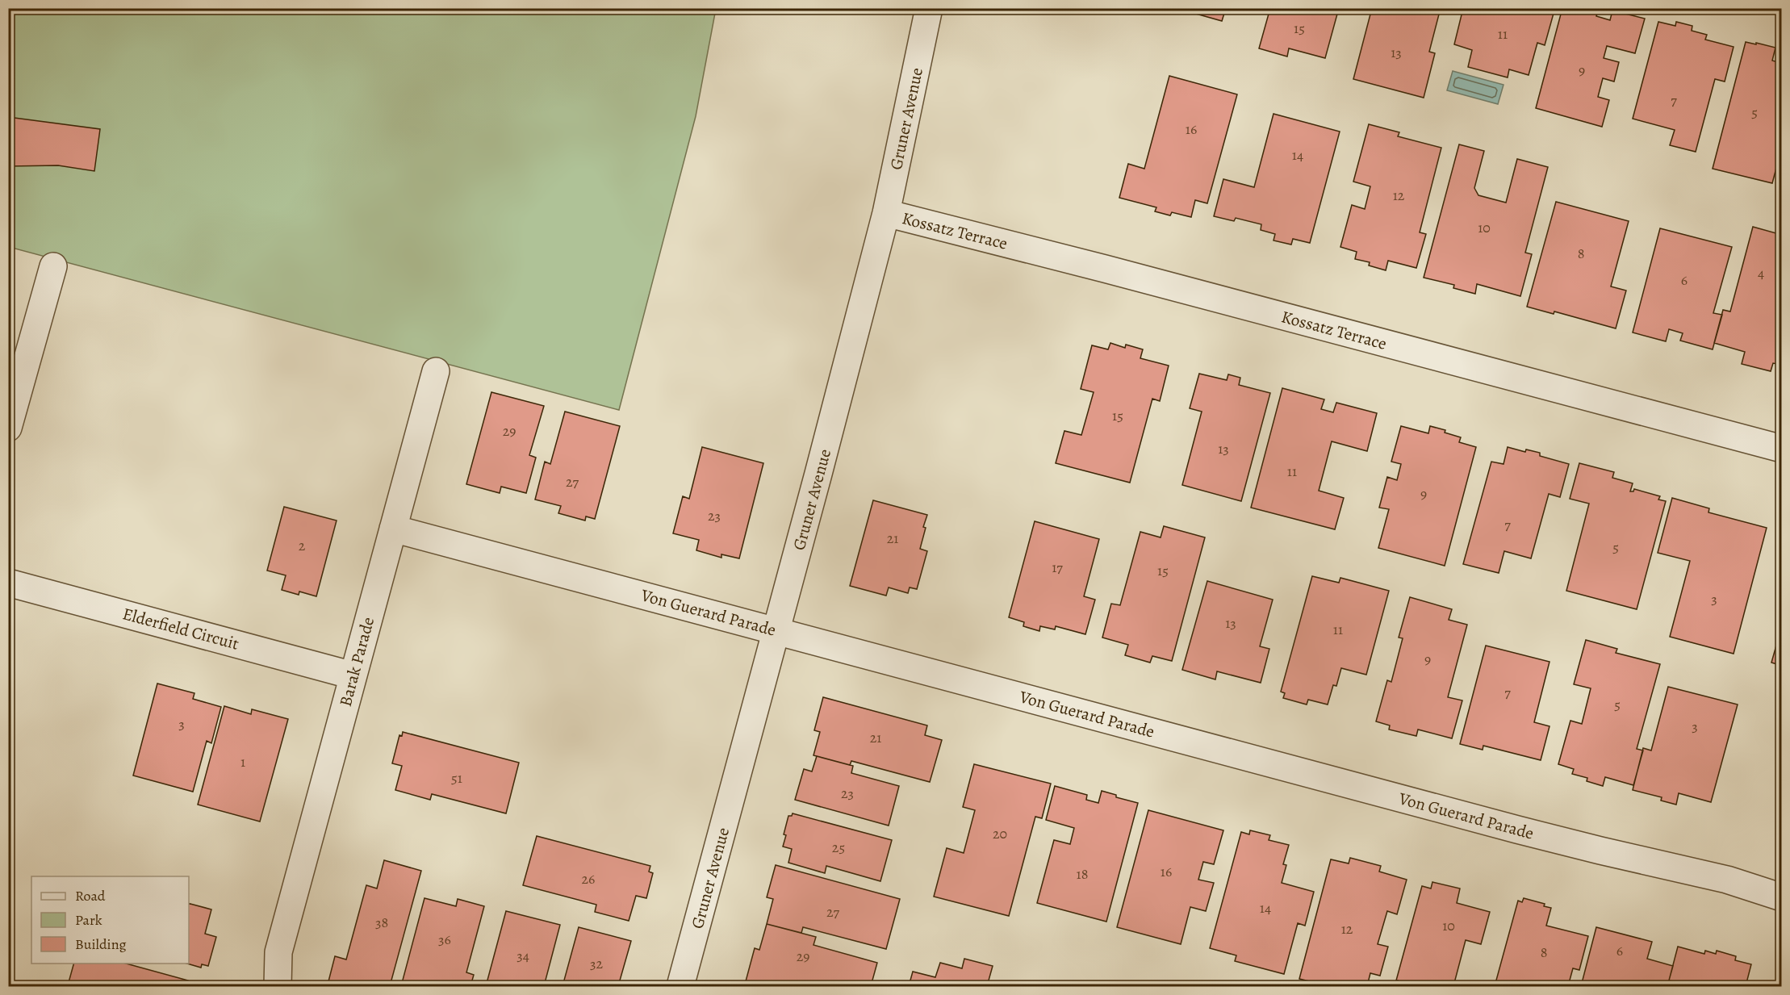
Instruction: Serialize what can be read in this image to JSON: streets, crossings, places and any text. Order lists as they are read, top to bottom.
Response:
{
  "streets": {
    "street": [
      "Gruner Avenue",
      "Kossatz Terrace",
      "Von Guerard Parade",
      "Elderfield Circuit",
      "Barak Parade"
    ]
  },
  "crossings": [
    ["Gruner Avenue", "Kossatz Terrace"],
    ["Gruner Avenue", "Von Guerard Parade"],
    ["Von Guerard Parade", "Barak Parade"],
    ["Elderfield Circuit", "Barak Parade"]
  ],
  "house_numbers": [
    "15",
    "11",
    "13",
    "9",
    "7",
    "5",
    "16",
    "14",
    "12",
    "10",
    "8",
    "4",
    "6",
    "15",
    "29",
    "13",
    "11",
    "27",
    "9",
    "23",
    "7",
    "21",
    "2",
    "5",
    "17",
    "15",
    "3",
    "13",
    "11",
    "9",
    "7",
    "5",
    "3",
    "3",
    "21",
    "1",
    "51",
    "23",
    "20",
    "25",
    "16",
    "18",
    "26",
    "14",
    "27",
    "38",
    "10",
    "12",
    "36",
    "6",
    "8",
    "34",
    "29",
    "32"
  ],
  "legend": ["Road", "Park", "Building"]
}
